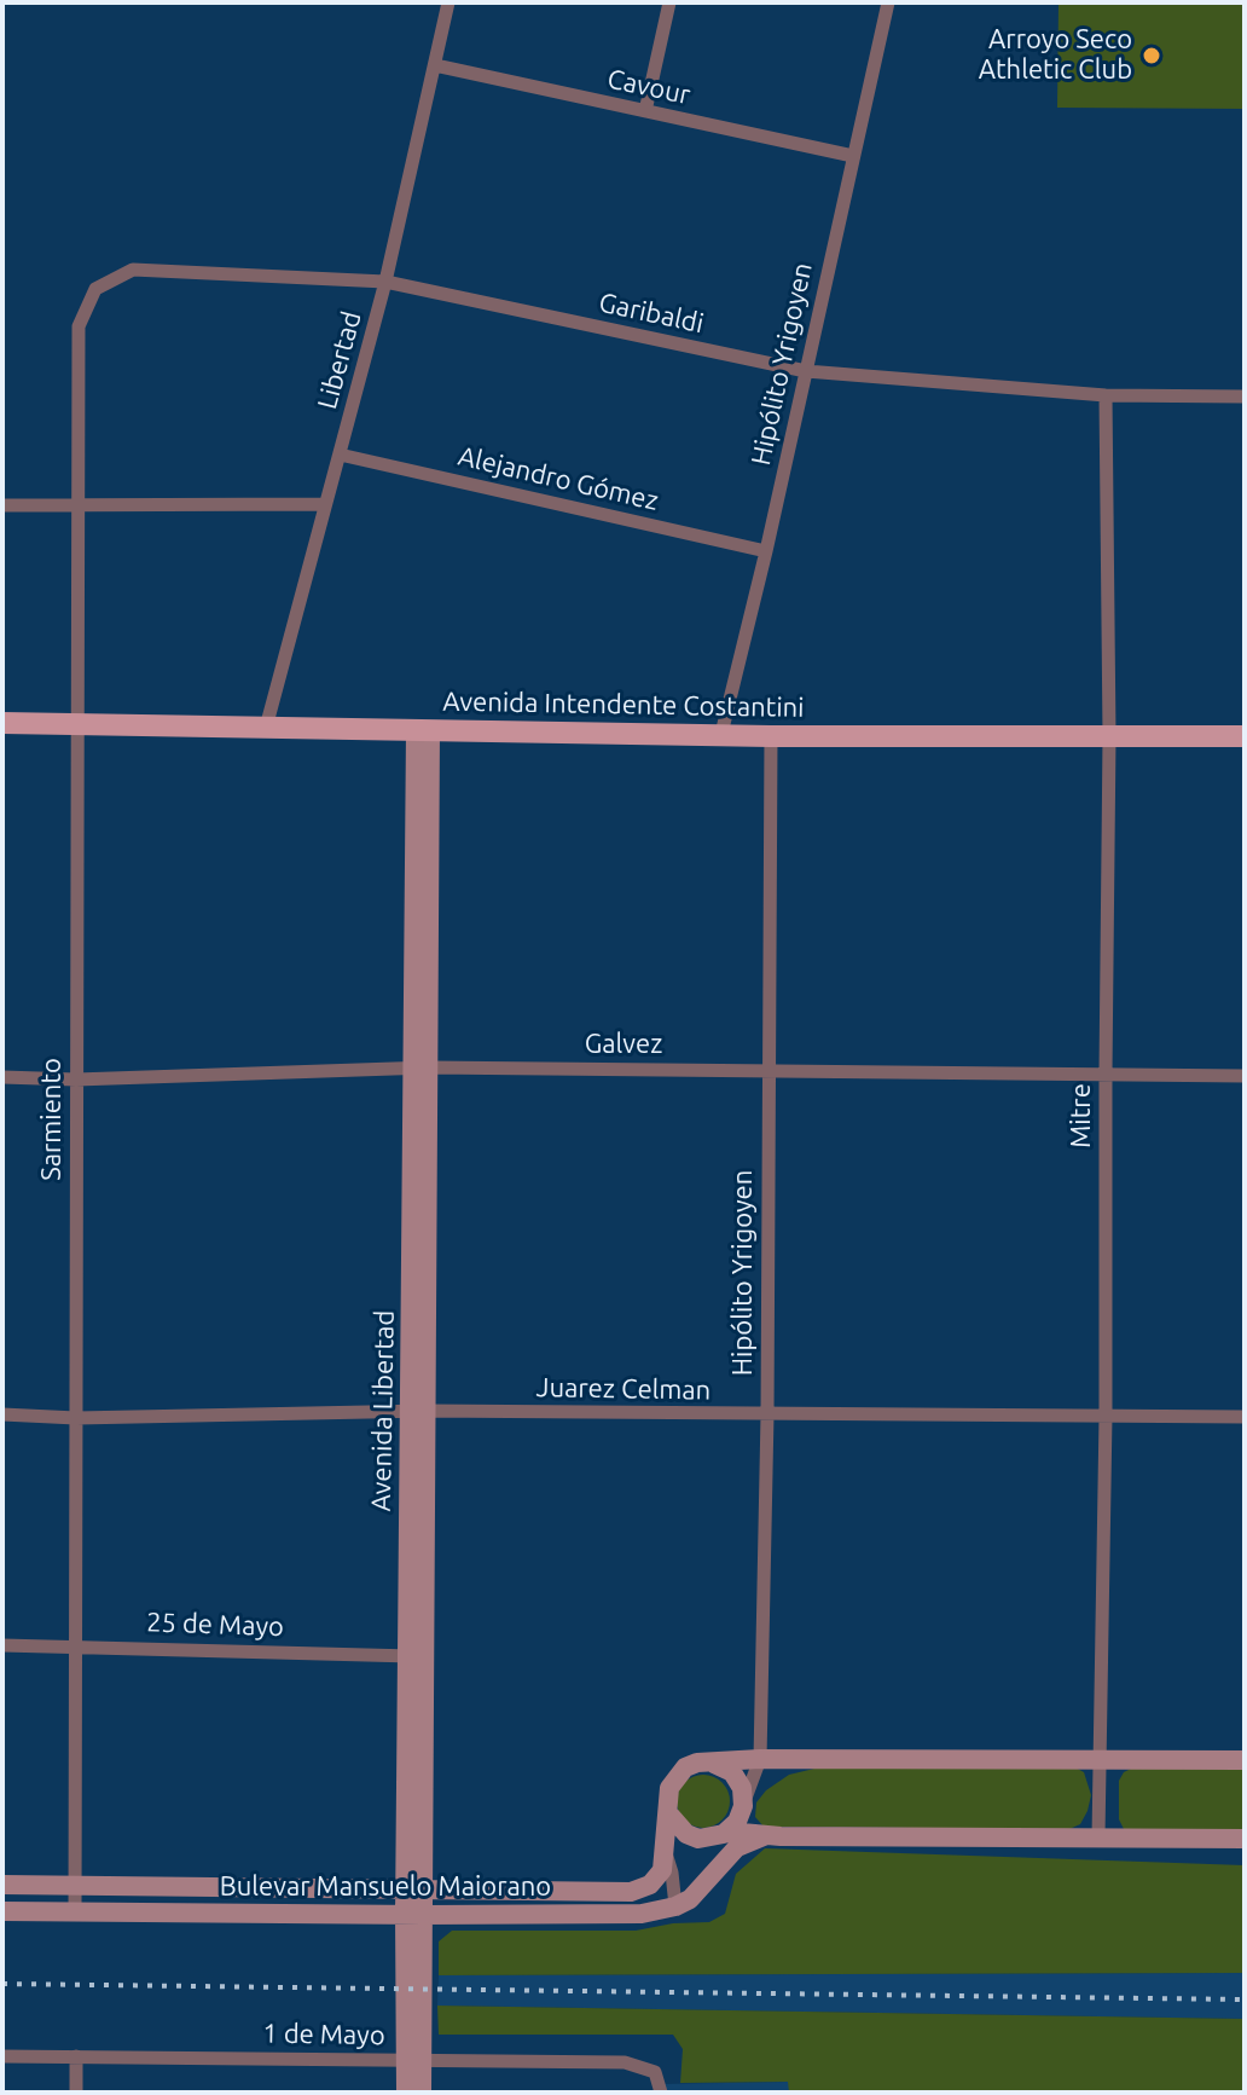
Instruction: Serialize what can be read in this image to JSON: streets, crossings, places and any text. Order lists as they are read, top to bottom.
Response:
{
  "streets": {
    "main road": ["Avenida Intendente Costantini", "Avenida Libertad", "Bulevar Mansuelo Maiorano"],
    "street": [
      "Cavour",
      "Garibaldi",
      "Libertad",
      "Hipólito Yrigoyen",
      "Alejandro Gómez",
      "Galvez",
      "Mitre",
      "Sarmiento",
      "Juarez Celman",
      "25 de Mayo",
      "1 de Mayo"
    ]
  },
  "crossings": [
    ["Cavour", "Libertad"],
    ["Cavour", "Hipólito Yrigoyen"],
    ["Garibaldi", "Libertad"],
    ["Garibaldi", "Hipólito Yrigoyen"],
    ["Garibaldi", "Mitre"],
    ["Garibaldi", "Sarmiento"],
    ["Libertad", "Alejandro Gómez"],
    ["Libertad", "Avenida Intendente Costantini"],
    ["Hipólito Yrigoyen", "Alejandro Gómez"],
    ["Hipólito Yrigoyen", "Avenida Intendente Costantini"],
    ["Hipólito Yrigoyen", "Galvez"],
    ["Hipólito Yrigoyen", "Juarez Celman"],
    ["Hipólito Yrigoyen", "Bulevar Mansuelo Maiorano"],
    ["Avenida Intendente Costantini", "Mitre"],
    ["Avenida Intendente Costantini", "Sarmiento"],
    ["Avenida Intendente Costantini", "Avenida Libertad"],
    ["Galvez", "Mitre"],
    ["Galvez", "Sarmiento"],
    ["Galvez", "Avenida Libertad"],
    ["Mitre", "Juarez Celman"],
    ["Mitre", "Bulevar Mansuelo Maiorano"],
    ["Sarmiento", "Juarez Celman"],
    ["Sarmiento", "25 de Mayo"],
    ["Sarmiento", "Bulevar Mansuelo Maiorano"],
    ["Juarez Celman", "Avenida Libertad"],
    ["Avenida Libertad", "25 de Mayo"],
    ["Avenida Libertad", "Bulevar Mansuelo Maiorano"],
    ["Avenida Libertad", "1 de Mayo"]
  ],
  "places": ["Arroyo Seco Athletic Club"]
}
